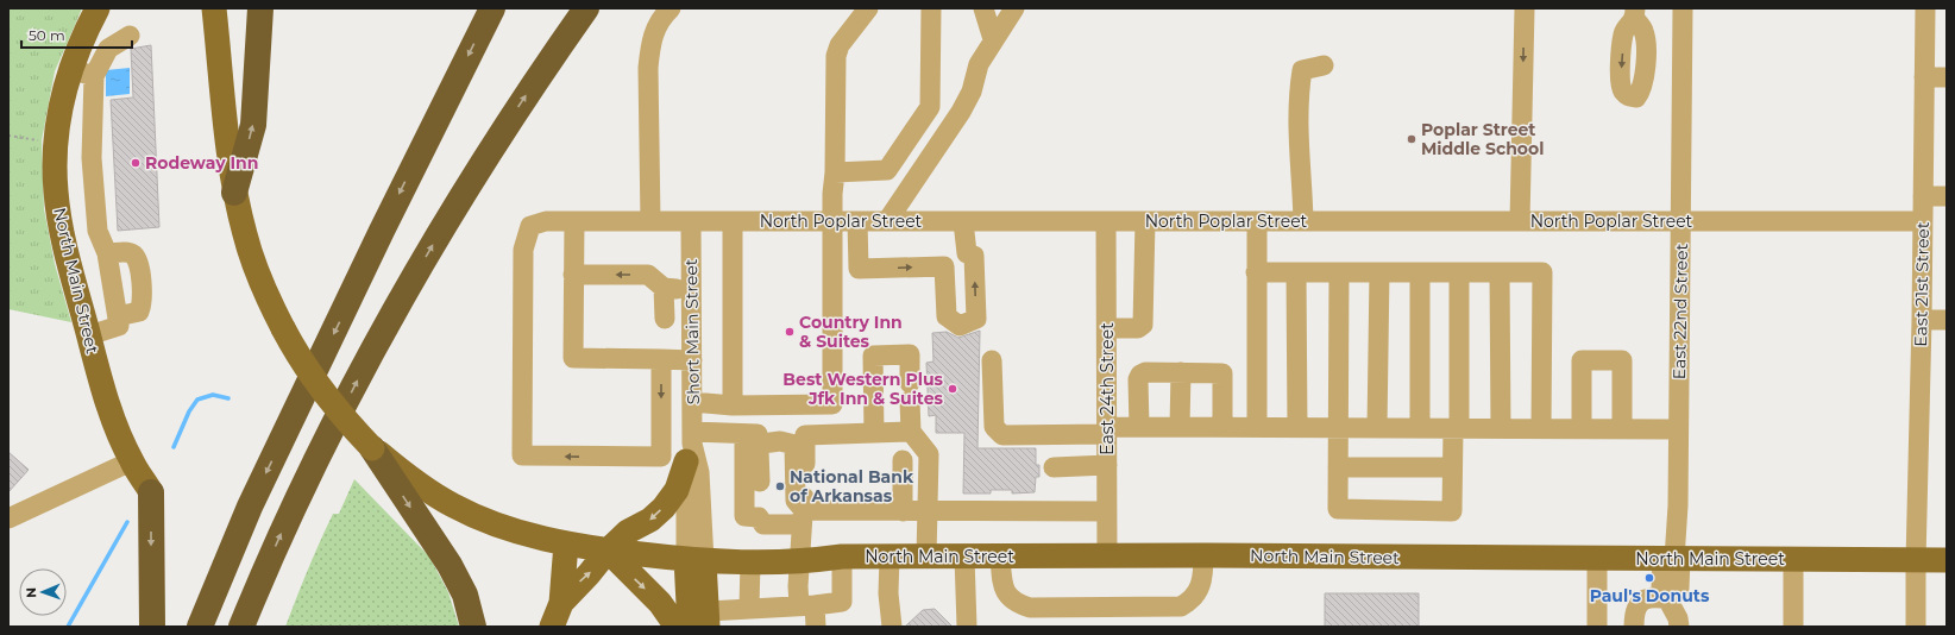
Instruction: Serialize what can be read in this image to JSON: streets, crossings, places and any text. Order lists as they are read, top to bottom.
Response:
{
  "streets": {
    "main road": ["North Main Street"],
    "street": [
      "North Poplar Street",
      "East 21st Street",
      "East 22nd Street",
      "Short Main Street",
      "East 24th Street"
    ]
  },
  "crossings": [
    ["North Poplar Street", "East 21st Street"],
    ["North Poplar Street", "East 22nd Street"],
    ["North Poplar Street", "Short Main Street"],
    ["North Poplar Street", "East 24th Street"],
    ["North Main Street", "East 21st Street"],
    ["North Main Street", "East 22nd Street"],
    ["North Main Street", "Short Main Street"],
    ["North Main Street", "East 24th Street"]
  ],
  "places": [
    "Poplar Street Middle School",
    "Rodeway Inn",
    "Country Inn & Suites",
    "Best Western Plus Jfk Inn & Suites",
    "National Bank of Arkansas",
    "Paul's Donuts"
  ],
  "scale_bar": "50 m",
  "north": "left"
}
